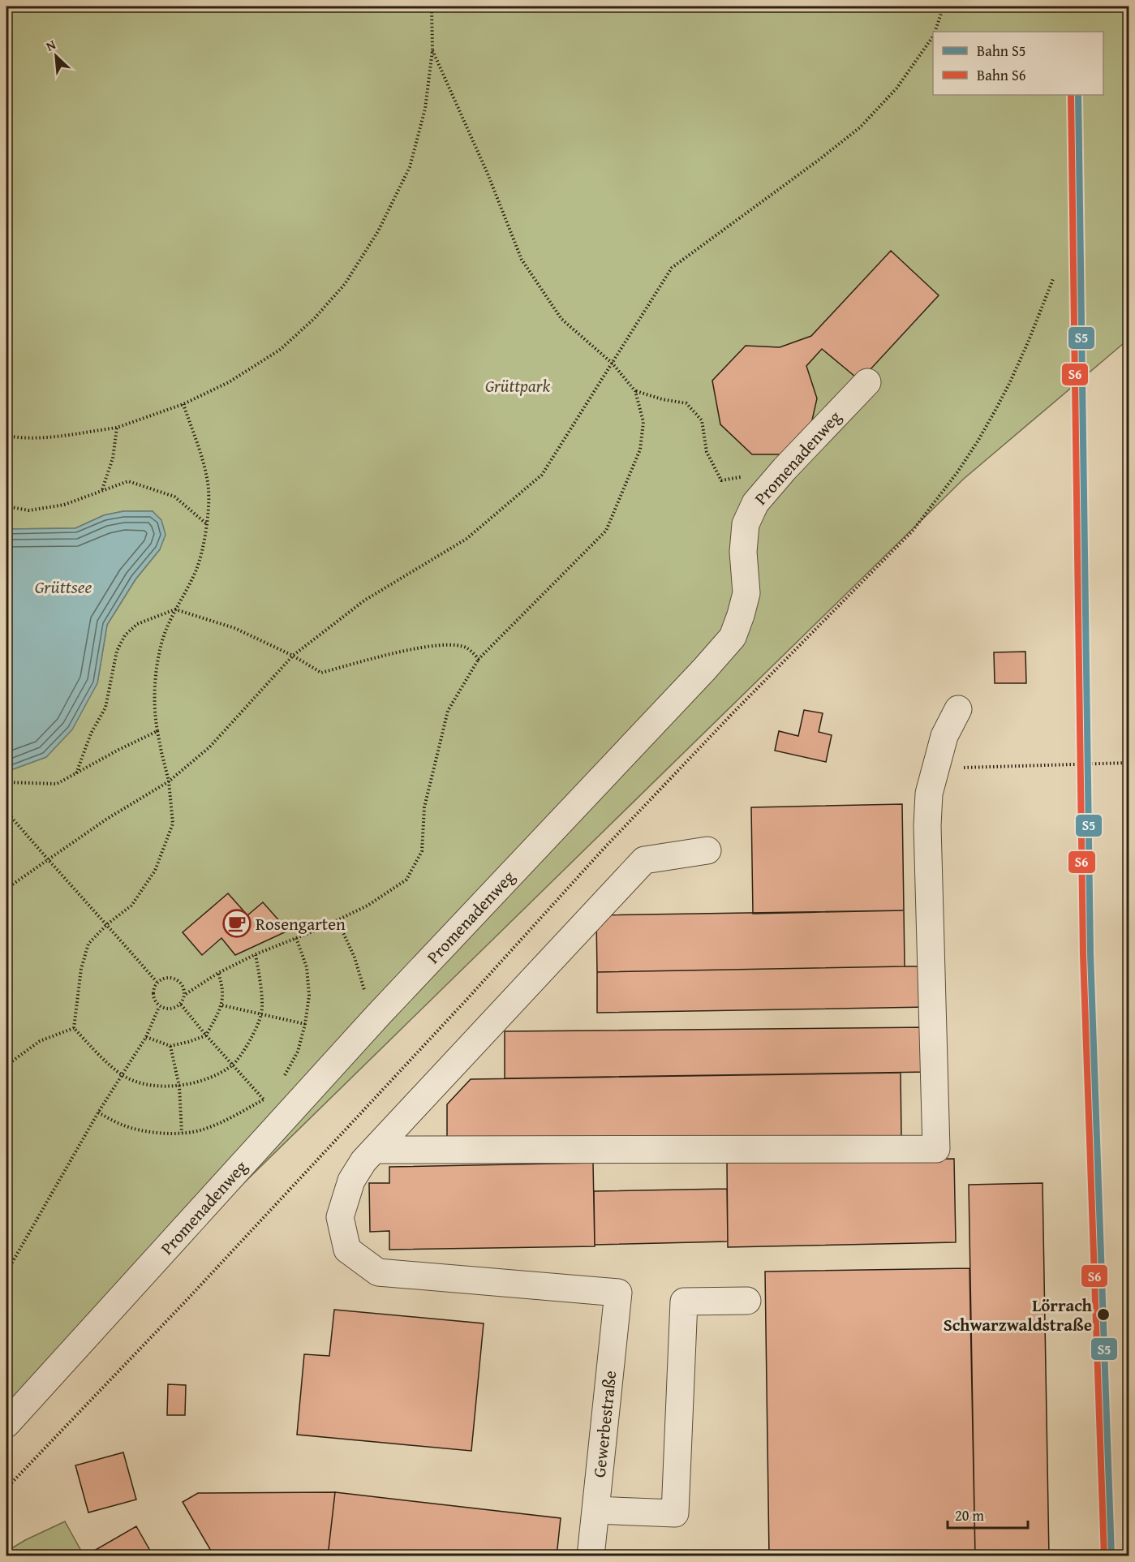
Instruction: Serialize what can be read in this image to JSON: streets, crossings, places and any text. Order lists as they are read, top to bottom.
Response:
{
  "streets": {
    "street": ["Promenadenweg", "Gewerbestraße"]
  },
  "water": ["Grüttsee"],
  "parks": ["Grüttpark"],
  "places": {
    "cafe": ["Rosengarten"],
    "other": ["Lörrach Schwarzwaldstraße"]
  },
  "lines": ["rail line S5", "rail line S6"],
  "legend": ["Bahn S5", "Bahn S6"],
  "scale_bar": "20 m",
  "north": "top left"
}
